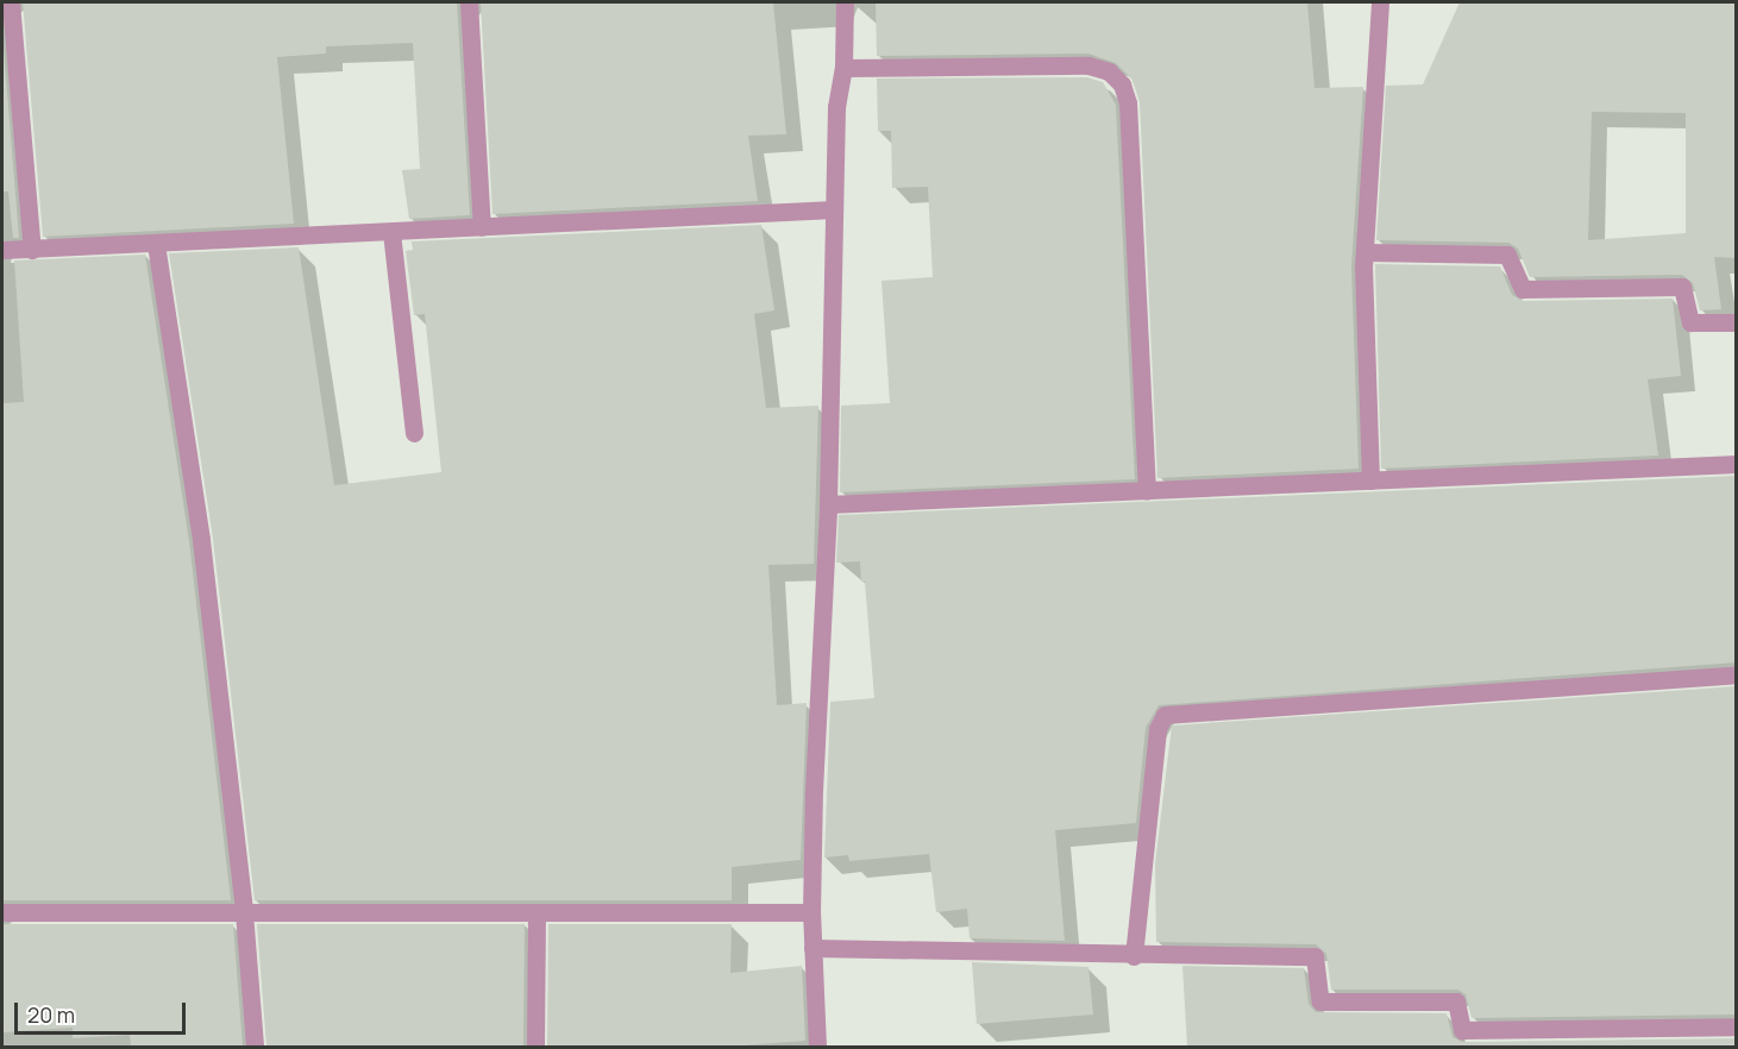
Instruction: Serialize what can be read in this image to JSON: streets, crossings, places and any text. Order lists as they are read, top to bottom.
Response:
{
  "scale_bar": "20 m"
}
